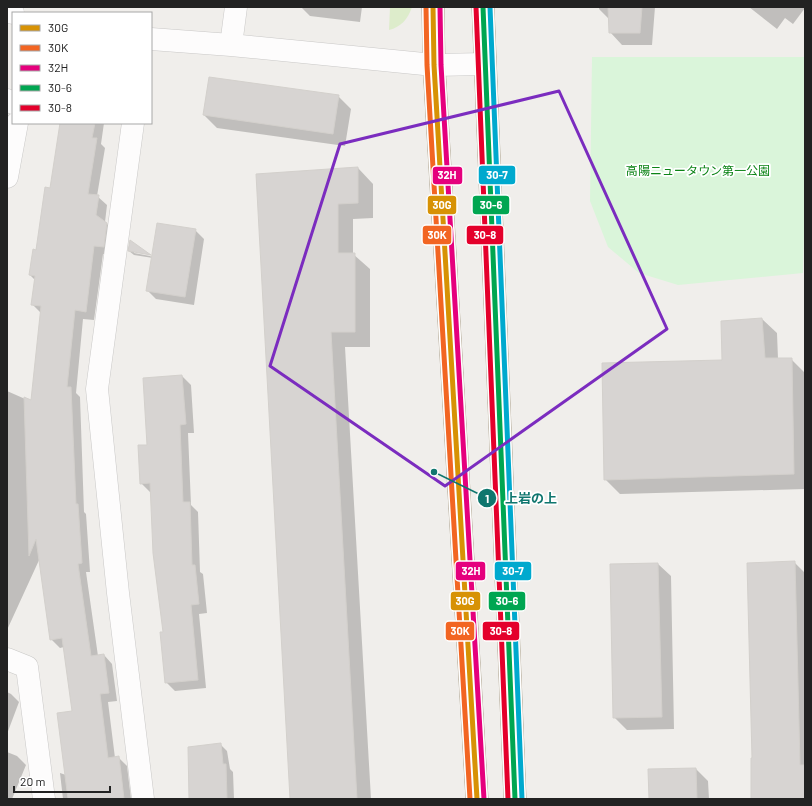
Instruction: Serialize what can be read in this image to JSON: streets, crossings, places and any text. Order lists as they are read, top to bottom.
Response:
{
  "parks": ["高陽ニュータウン第一公園"],
  "places": ["上岩の上"],
  "lines": [
    "transit line 30G",
    "transit line 30K",
    "transit line 32H",
    "transit line 30-6",
    "transit line 30-8",
    "transit line 30-7"
  ],
  "legend": [
    "30G",
    "30K",
    "32H",
    "30-6",
    "30-8"
  ],
  "scale_bar": "20 m"
}
